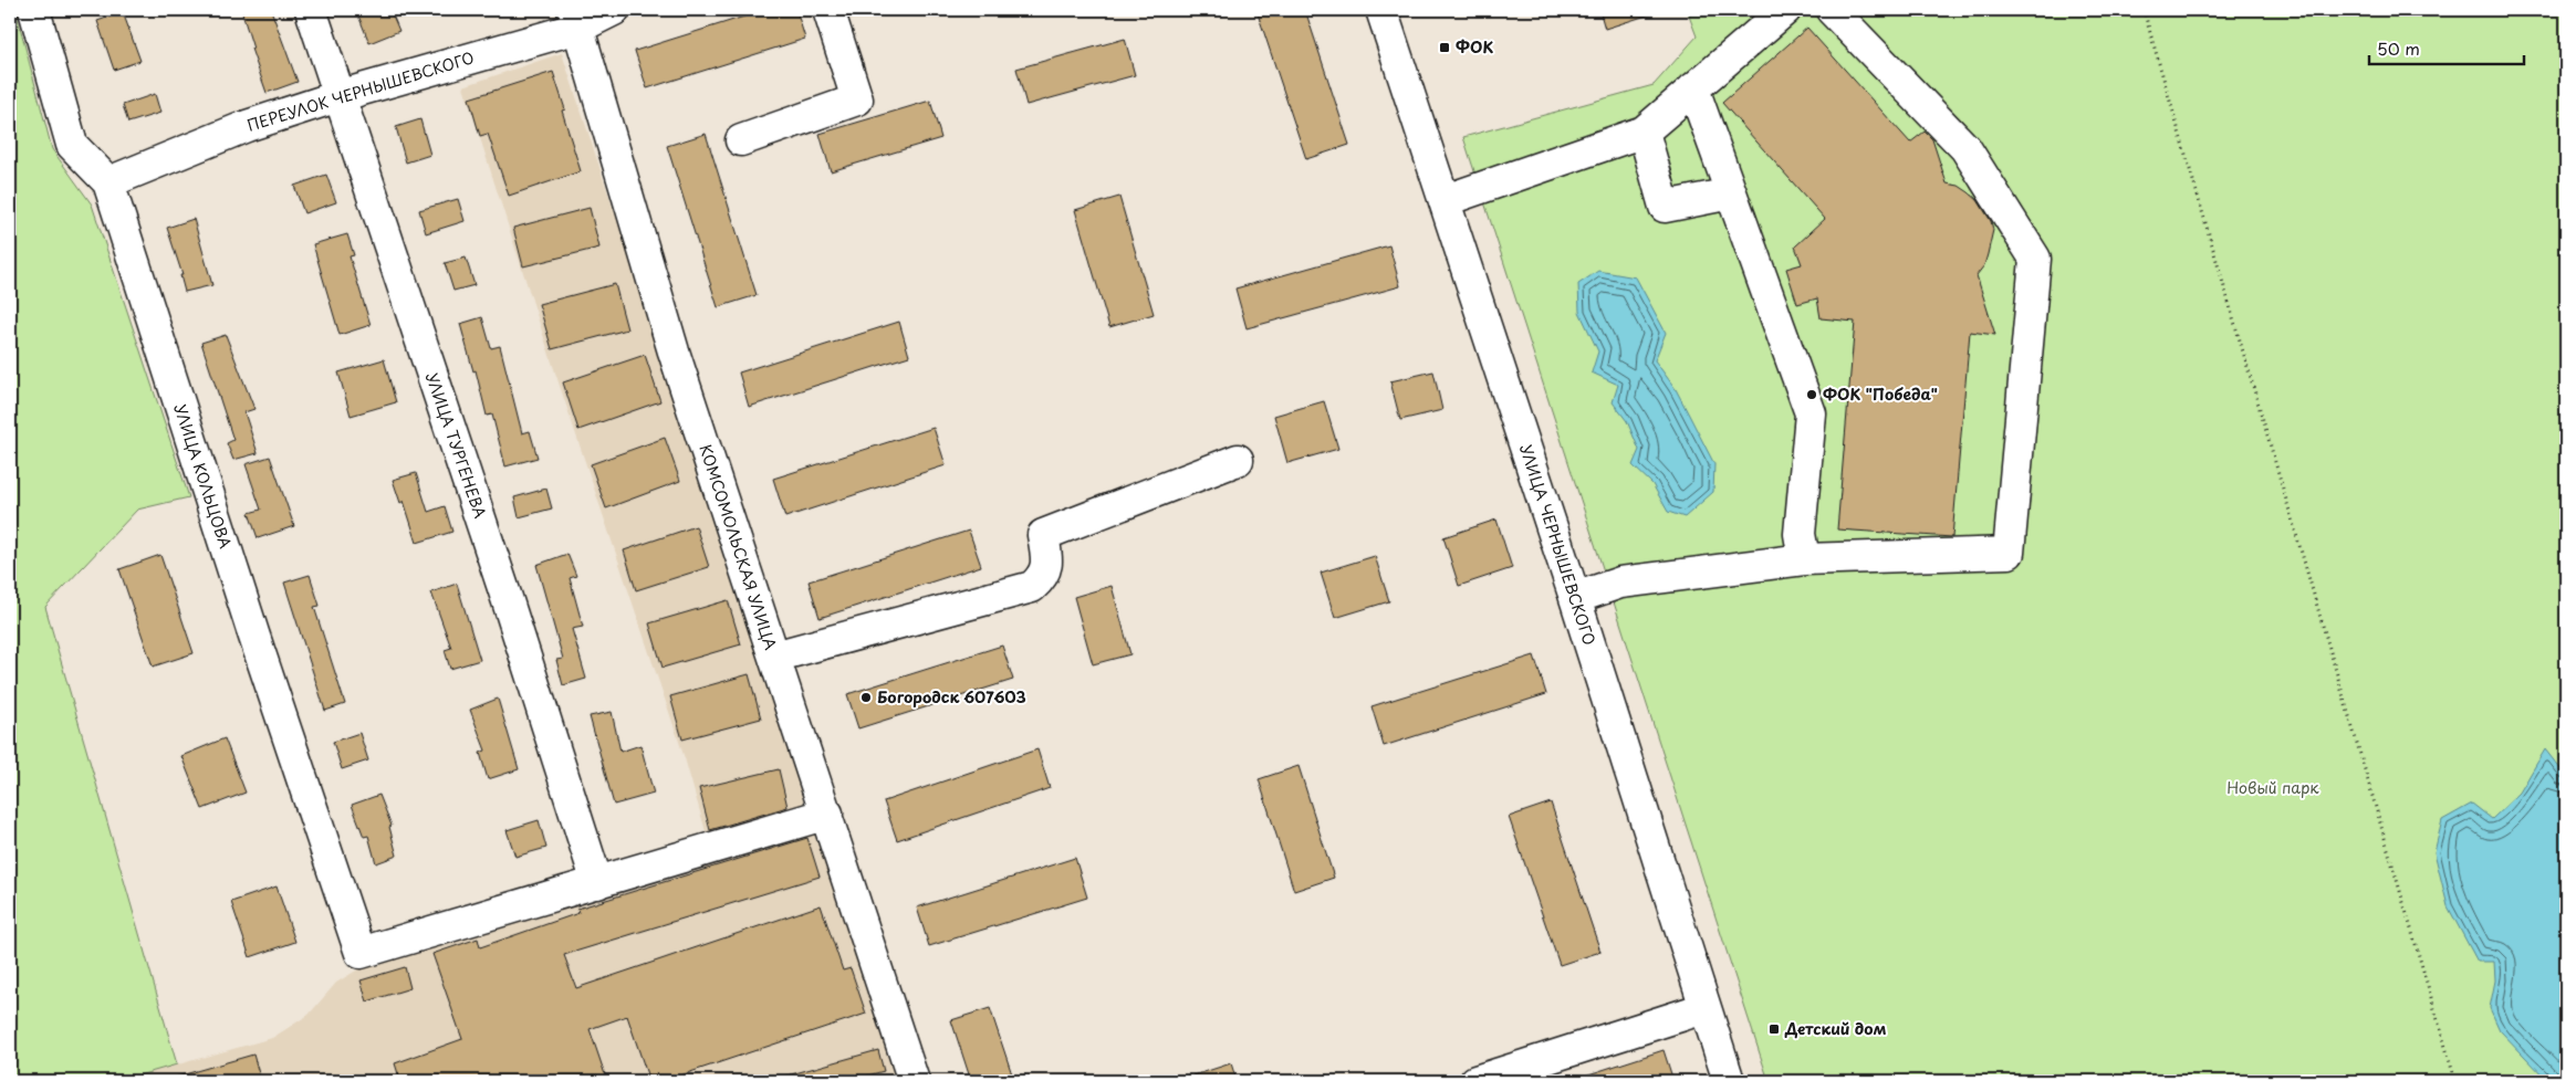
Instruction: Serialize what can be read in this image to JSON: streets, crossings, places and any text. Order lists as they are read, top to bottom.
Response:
{
  "streets": {
    "street": [
      "ПЕРЕУЛОК ЧЕРНЫШЕВСКОГО",
      "УЛИЦА ТУРГЕНЕВА",
      "УЛИЦА КОЛЬЦОВА",
      "УЛИЦА ЧЕРНЫШЕВСКОГО",
      "КОМСОМОЛЬСКАЯ УЛИЦА"
    ]
  },
  "crossings": [
    ["ПЕРЕУЛОК ЧЕРНЫШЕВСКОГО", "УЛИЦА ТУРГЕНЕВА"],
    ["ПЕРЕУЛОК ЧЕРНЫШЕВСКОГО", "УЛИЦА КОЛЬЦОВА"],
    ["ПЕРЕУЛОК ЧЕРНЫШЕВСКОГО", "КОМСОМОЛЬСКАЯ УЛИЦА"],
    ["УЛИЦА ТУРГЕНЕВА", "УЛИЦА КОЛЬЦОВА"]
  ],
  "parks": ["Новый парк"],
  "places": {
    "transit": ["ФОК", "Детский дом"],
    "other": ["ФОК \"Победа\"", "Богородск 607603"]
  },
  "scale_bar": "50 m"
}
